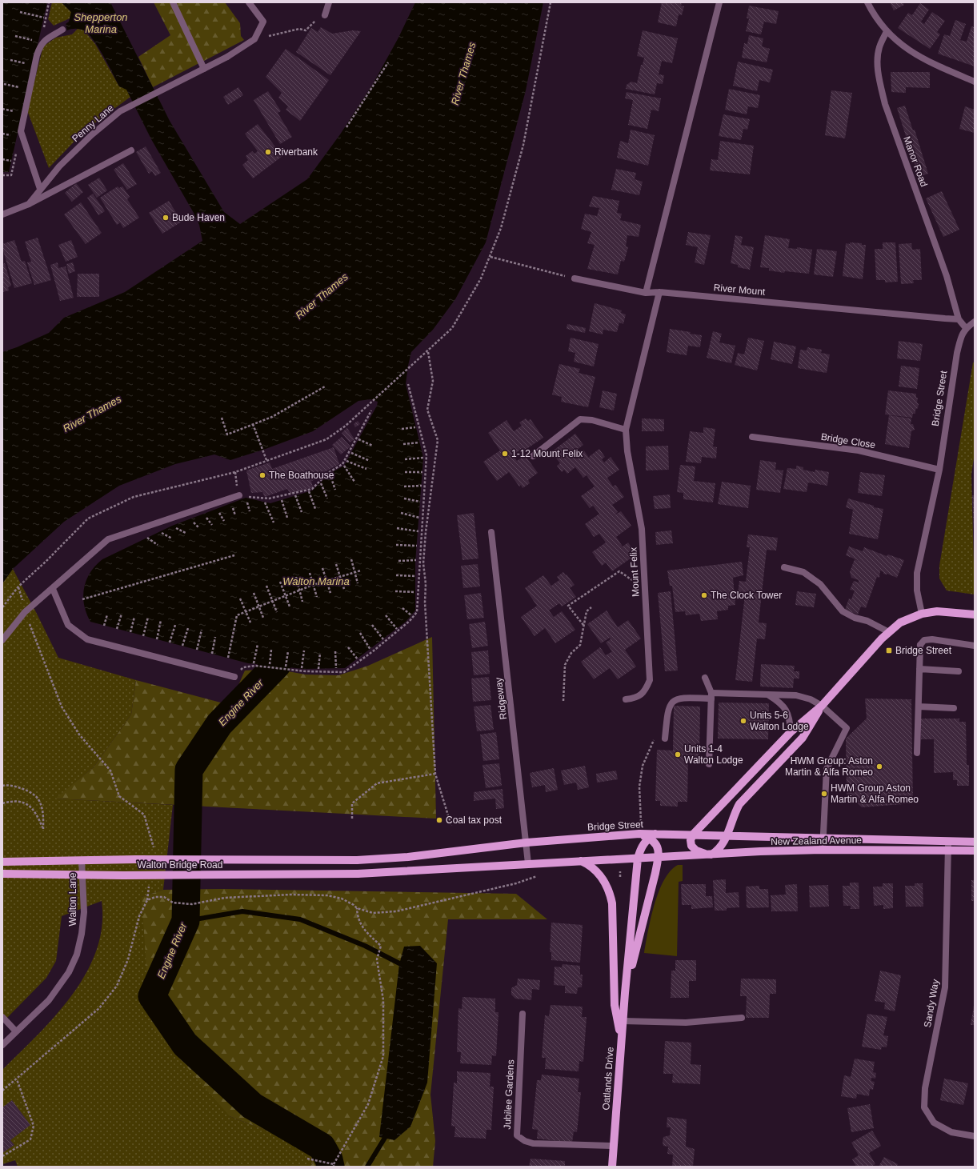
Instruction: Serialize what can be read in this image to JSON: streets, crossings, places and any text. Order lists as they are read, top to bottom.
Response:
{
  "streets": {
    "main road": [
      "Bridge Street",
      "New Zealand Avenue",
      "Walton Bridge Road",
      "Oatlands Drive"
    ],
    "street": [
      "Penny Lane",
      "Manor Road",
      "River Mount",
      "Bridge Close",
      "Mount Felix",
      "Ridgeway",
      "Walton Lane",
      "Sandy Way",
      "Jubilee Gardens"
    ]
  },
  "crossings": [
    ["Manor Road", "River Mount"],
    ["Manor Road", "Bridge Street"],
    ["Bridge Street", "Bridge Close"],
    ["Bridge Street", "Ridgeway"],
    ["Bridge Street", "New Zealand Avenue"],
    ["Bridge Street", "Walton Bridge Road"],
    ["Bridge Street", "Oatlands Drive"],
    ["Ridgeway", "Walton Bridge Road"],
    ["New Zealand Avenue", "Sandy Way"],
    ["New Zealand Avenue", "Oatlands Drive"],
    ["Walton Bridge Road", "Walton Lane"],
    ["Oatlands Drive", "Jubilee Gardens"]
  ],
  "water": [
    "Shepperton Marina",
    "River Thames",
    "Walton Marina",
    "Engine River"
  ],
  "places": {
    "other": [
      "Riverbank",
      "Bude Haven",
      "1-12 Mount Felix",
      "The Boathouse",
      "The Clock Tower",
      "Units 5-6 Walton Lodge",
      "Units 1-4 Walton Lodge",
      "HWM Group: Aston Martin & Alfa Romeo",
      "HWM Group Aston Martin & Alfa Romeo",
      "Coal tax post"
    ],
    "transit": ["Bridge Street"]
  }
}
